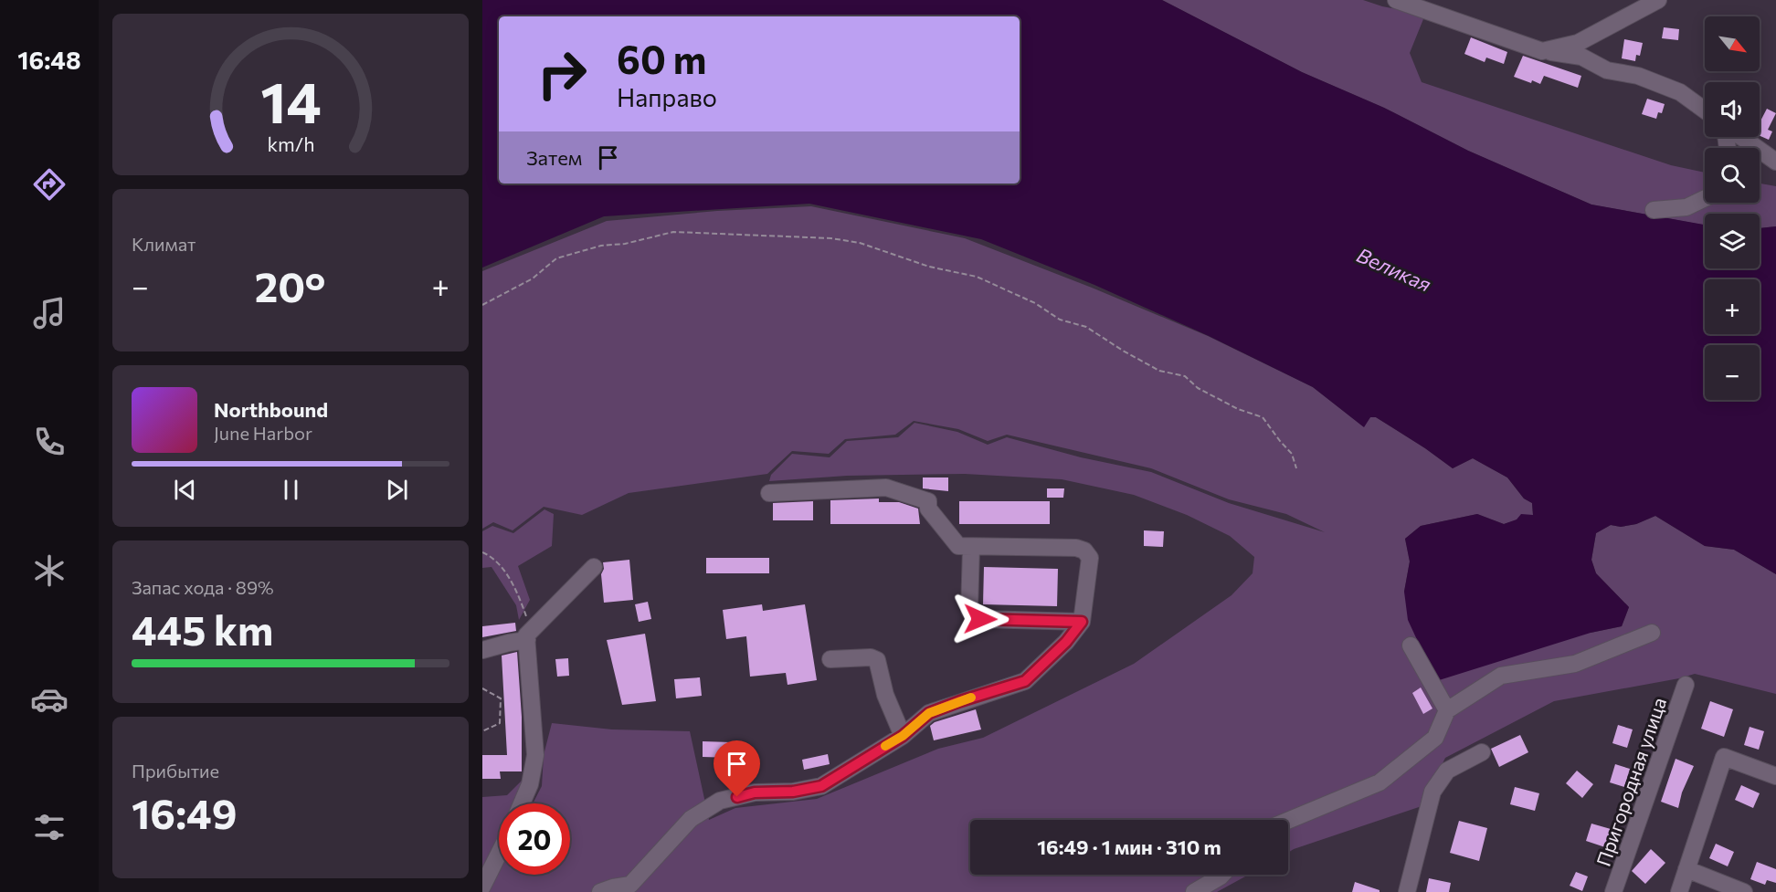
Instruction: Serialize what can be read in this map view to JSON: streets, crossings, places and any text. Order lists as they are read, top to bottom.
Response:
{
  "streets": {
    "street": ["Пригородная улица"]
  },
  "water": ["Великая"],
  "north": "bottom right",
  "page": {
    "tabs": "16:48",
    "map_buttons": ["+", "−"],
    "turn": ["60 m", "Направо"],
    "then": "Затем",
    "tile": [
      "Климат",
      ["Запас хода · 89%", "445 km"],
      ["Прибытие", "16:49"]
    ],
    "heat": ["−", "20°", "+"],
    "song": ["Northbound", "June Harbor"],
    "limit": "20",
    "trip": "16:49 · 1 мин · 310 m",
    "gauge": ["14", "km/h"]
  }
}
